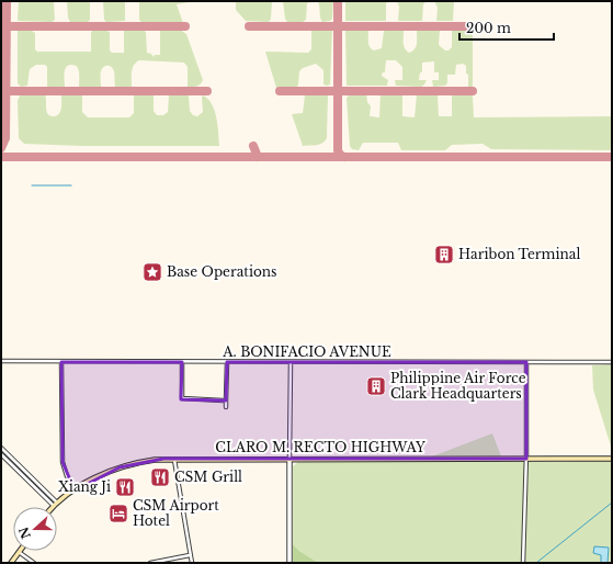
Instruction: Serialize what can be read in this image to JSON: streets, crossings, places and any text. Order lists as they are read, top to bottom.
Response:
{
  "streets": {
    "main road": ["CLARO M. RECTO HIGHWAY"],
    "street": ["A. BONIFACIO AVENUE"]
  },
  "places": {
    "building": ["Haribon Terminal", "Philippine Air Force Clark Headquarters"],
    "place": ["Base Operations"],
    "restaurant": ["CSM Grill", "Xiang Ji"],
    "hotel": ["CSM Airport Hotel"]
  },
  "scale_bar": "200 m",
  "north": "left"
}
